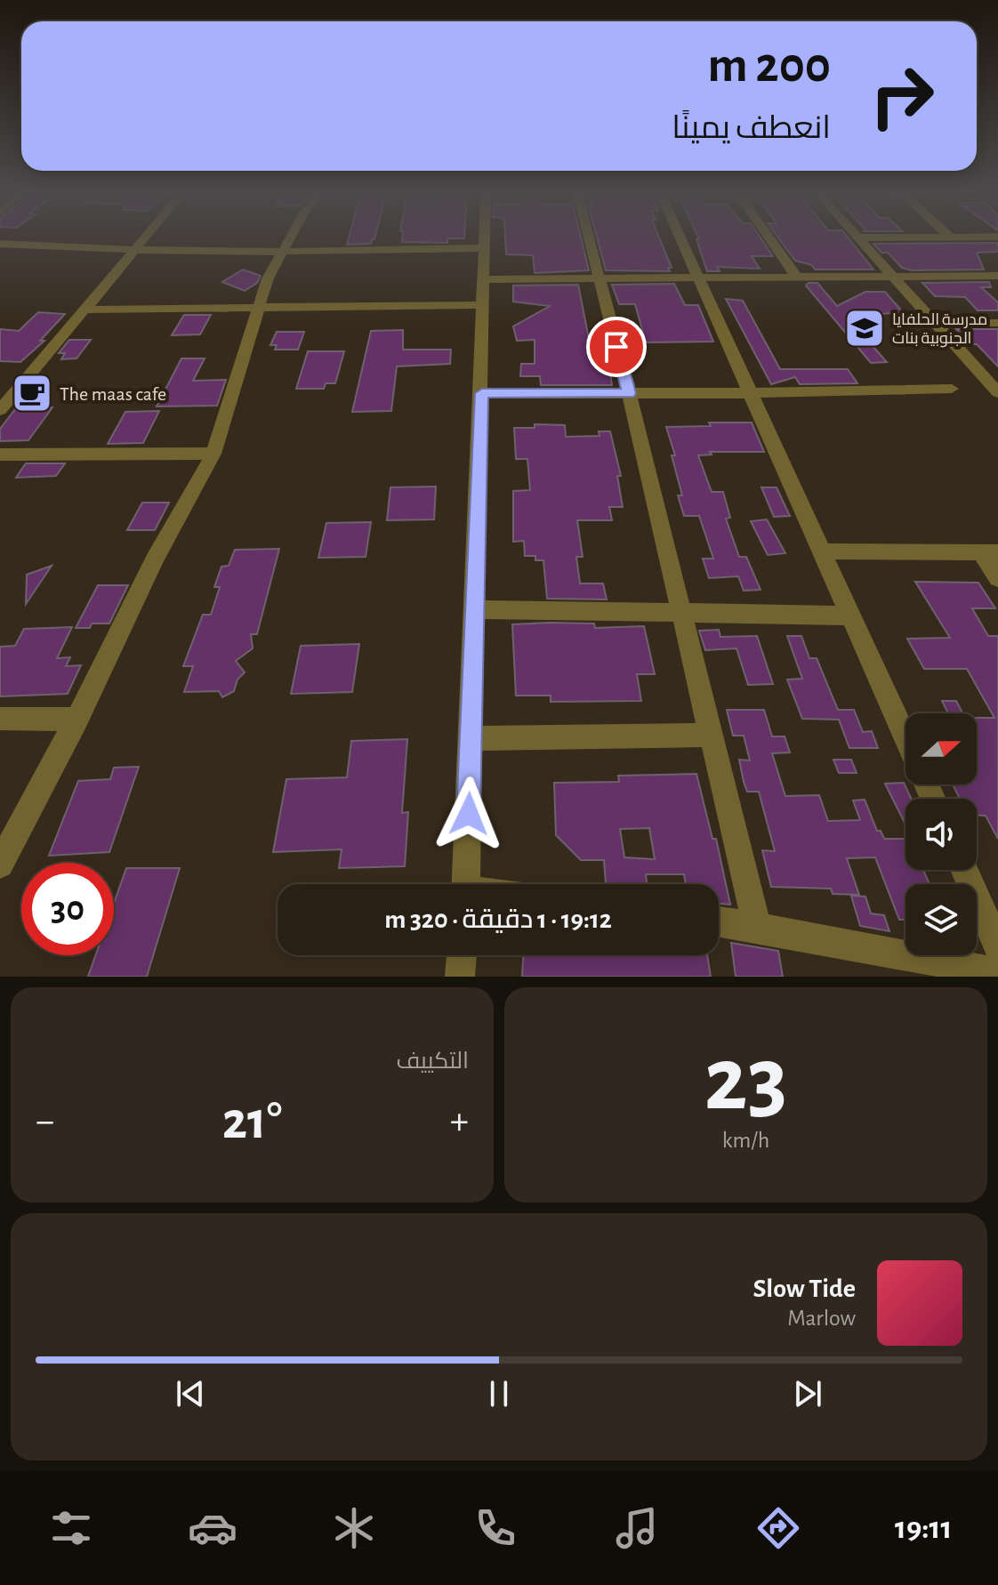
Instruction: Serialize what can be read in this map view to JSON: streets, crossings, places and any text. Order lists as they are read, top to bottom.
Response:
{
  "places": {
    "school or university": ["مدرسة الحلفايا الجنوبية بنات"],
    "cafe": ["The maas cafe"]
  },
  "north": "right",
  "page": {
    "turn": ["200 m", "انعطف يمينًا"],
    "limit": "30",
    "trip": "19:12 · 1 دقيقة · 320 m",
    "tile": [
      ["23", "km/h"],
      "التكييف"
    ],
    "heat": ["−", "21°", "+"],
    "song": ["Slow Tide", "Marlow"],
    "tabs": "19:11"
  }
}
